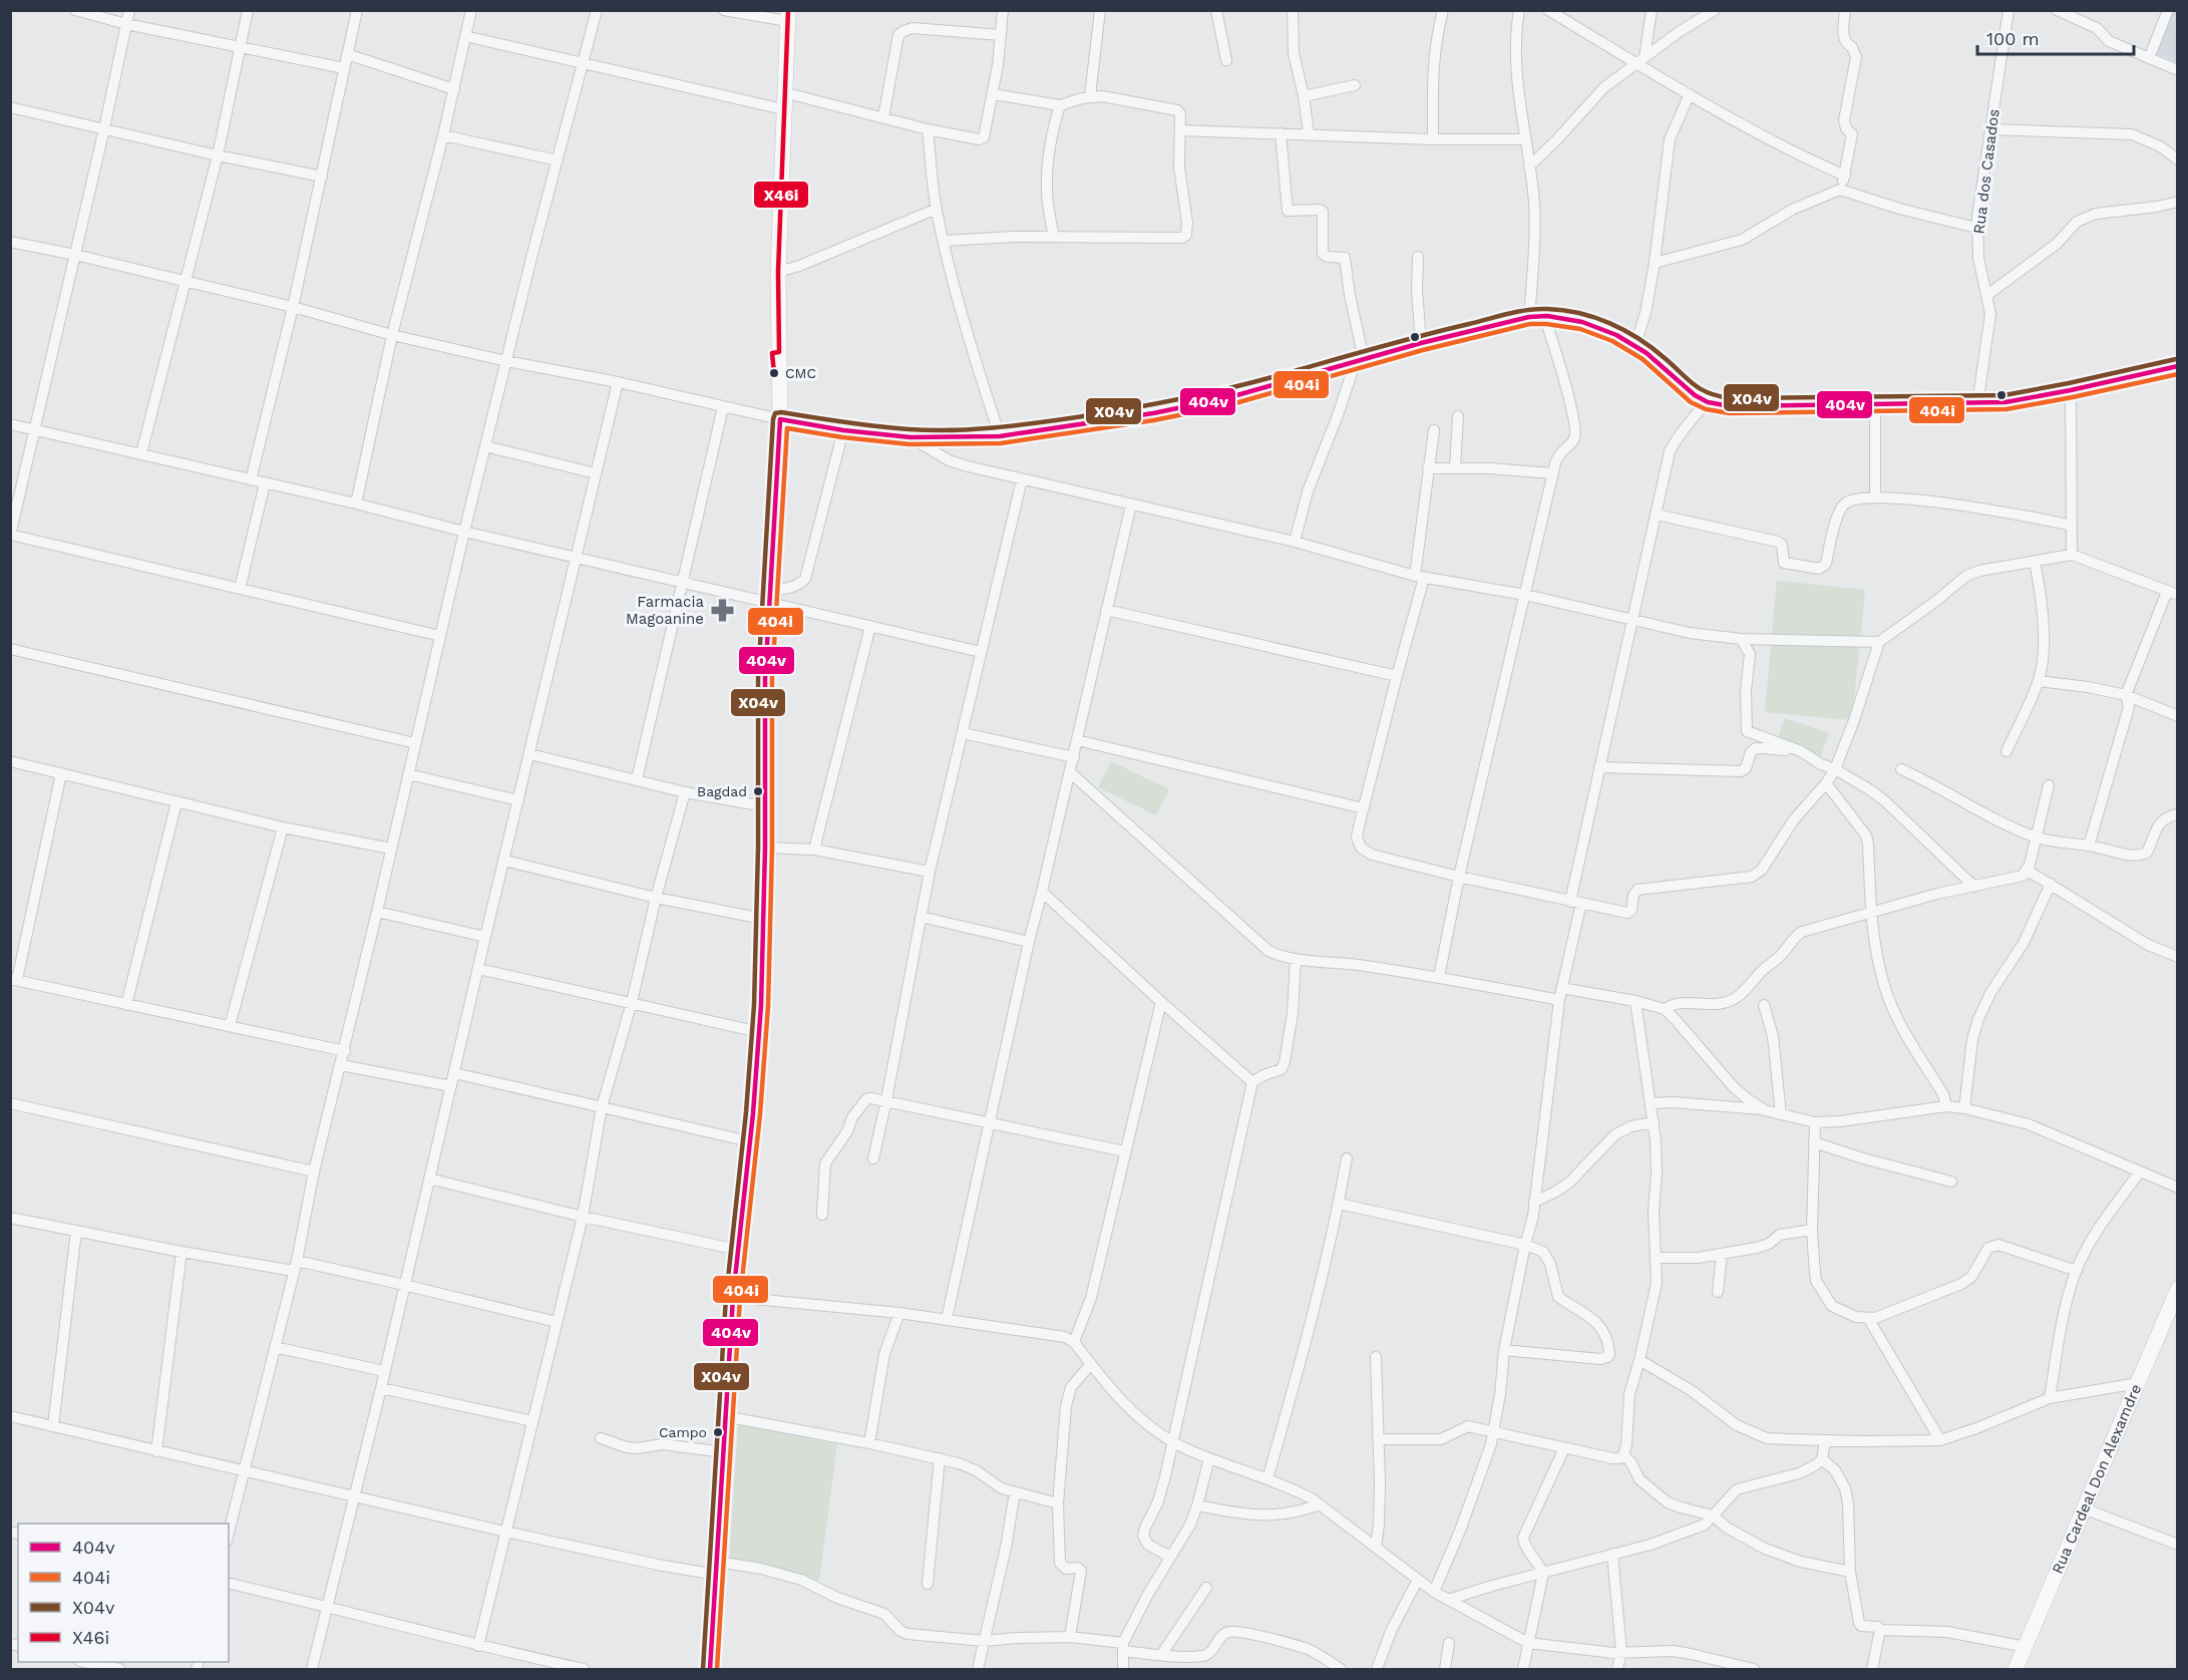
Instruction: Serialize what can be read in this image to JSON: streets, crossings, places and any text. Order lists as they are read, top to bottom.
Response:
{
  "streets": {
    "main road": ["Rua Cardeal Don Alexamdre"],
    "street": ["Rua dos Casados"]
  },
  "places": {
    "other": ["CMC", "Bagdad", "Campo"],
    "pharmacy": ["Farmacia Magoanine"]
  },
  "lines": [
    "transit line X46i",
    "transit line X04v",
    "transit line 404v",
    "transit line 404i"
  ],
  "legend": [
    "404v",
    "404i",
    "X04v",
    "X46i"
  ],
  "scale_bar": "100 m"
}
